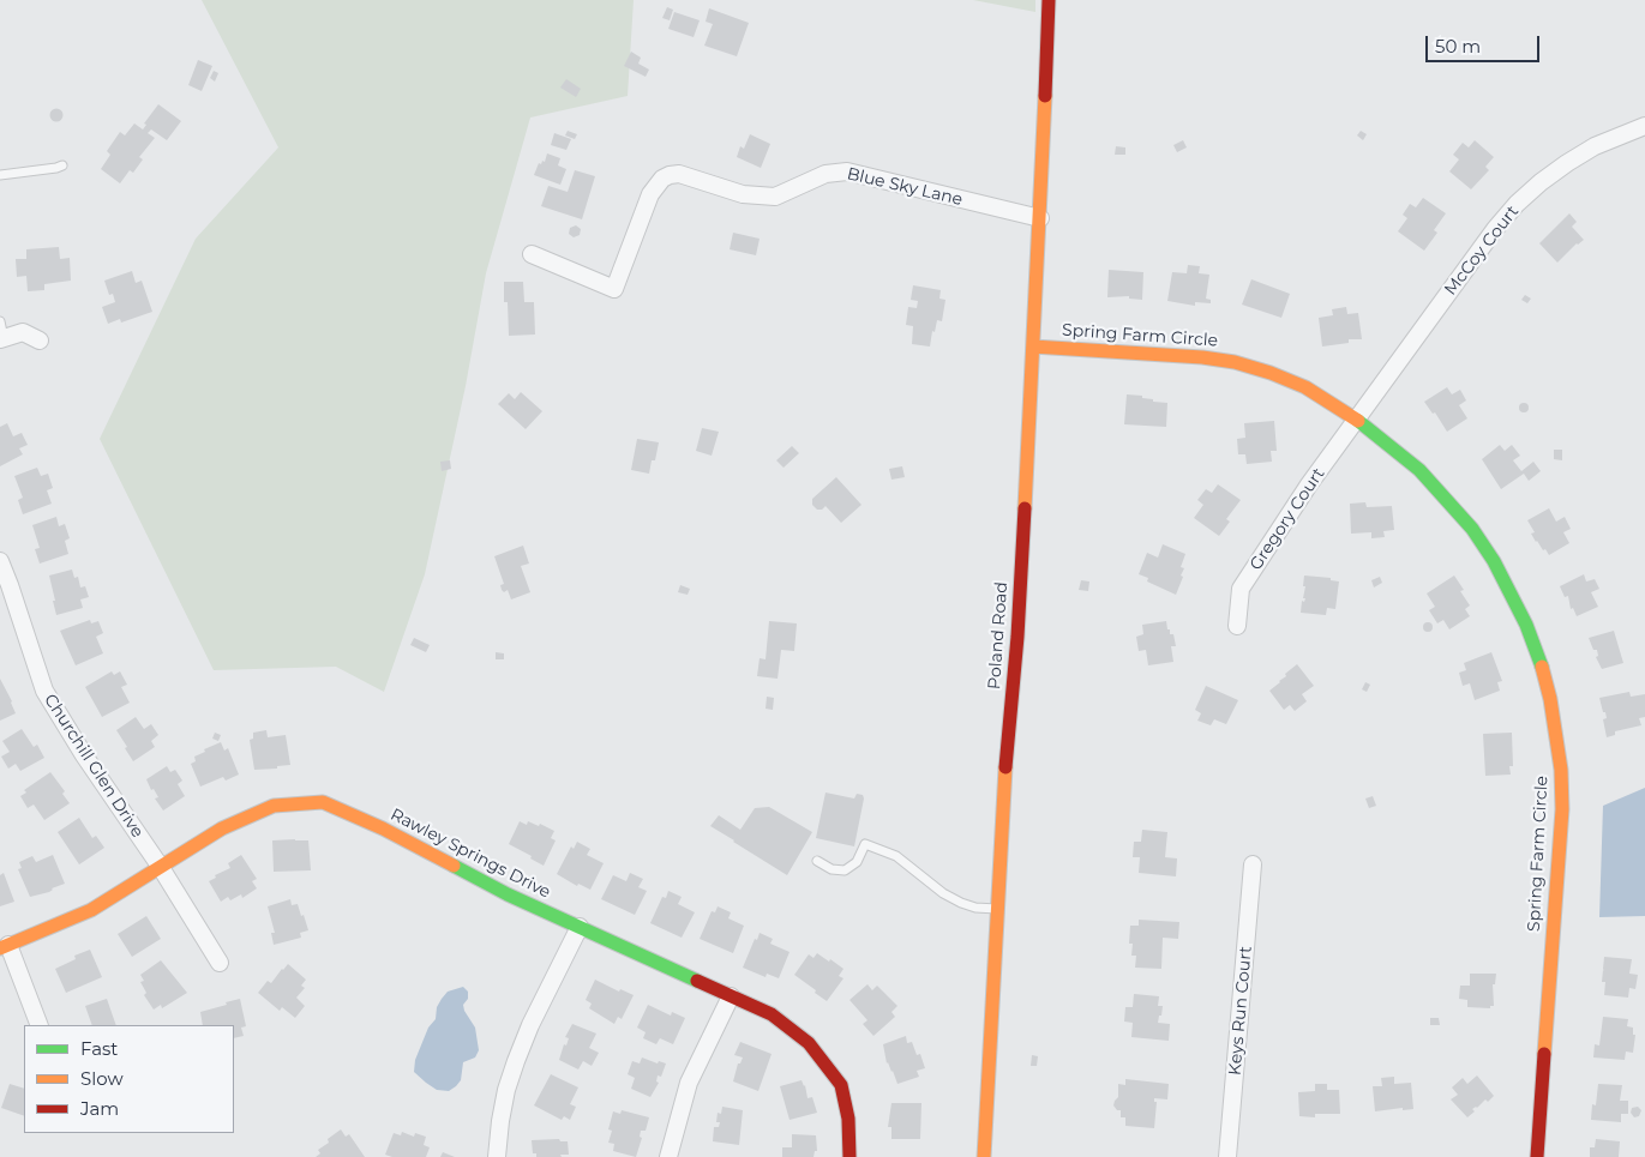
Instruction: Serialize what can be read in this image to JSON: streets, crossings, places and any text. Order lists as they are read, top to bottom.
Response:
{
  "streets": {
    "street": [
      "Blue Sky Lane",
      "McCoy Court",
      "Spring Farm Circle",
      "Gregory Court",
      "Poland Road",
      "Churchill Glen Drive",
      "Rawley Springs Drive",
      "Keys Run Court"
    ]
  },
  "crossings": [
    ["Blue Sky Lane", "Poland Road"],
    ["McCoy Court", "Spring Farm Circle"],
    ["McCoy Court", "Gregory Court"],
    ["Spring Farm Circle", "Gregory Court"],
    ["Spring Farm Circle", "Poland Road"],
    ["Churchill Glen Drive", "Rawley Springs Drive"]
  ],
  "legend": ["Fast", "Slow", "Jam"],
  "scale_bar": "50 m"
}
